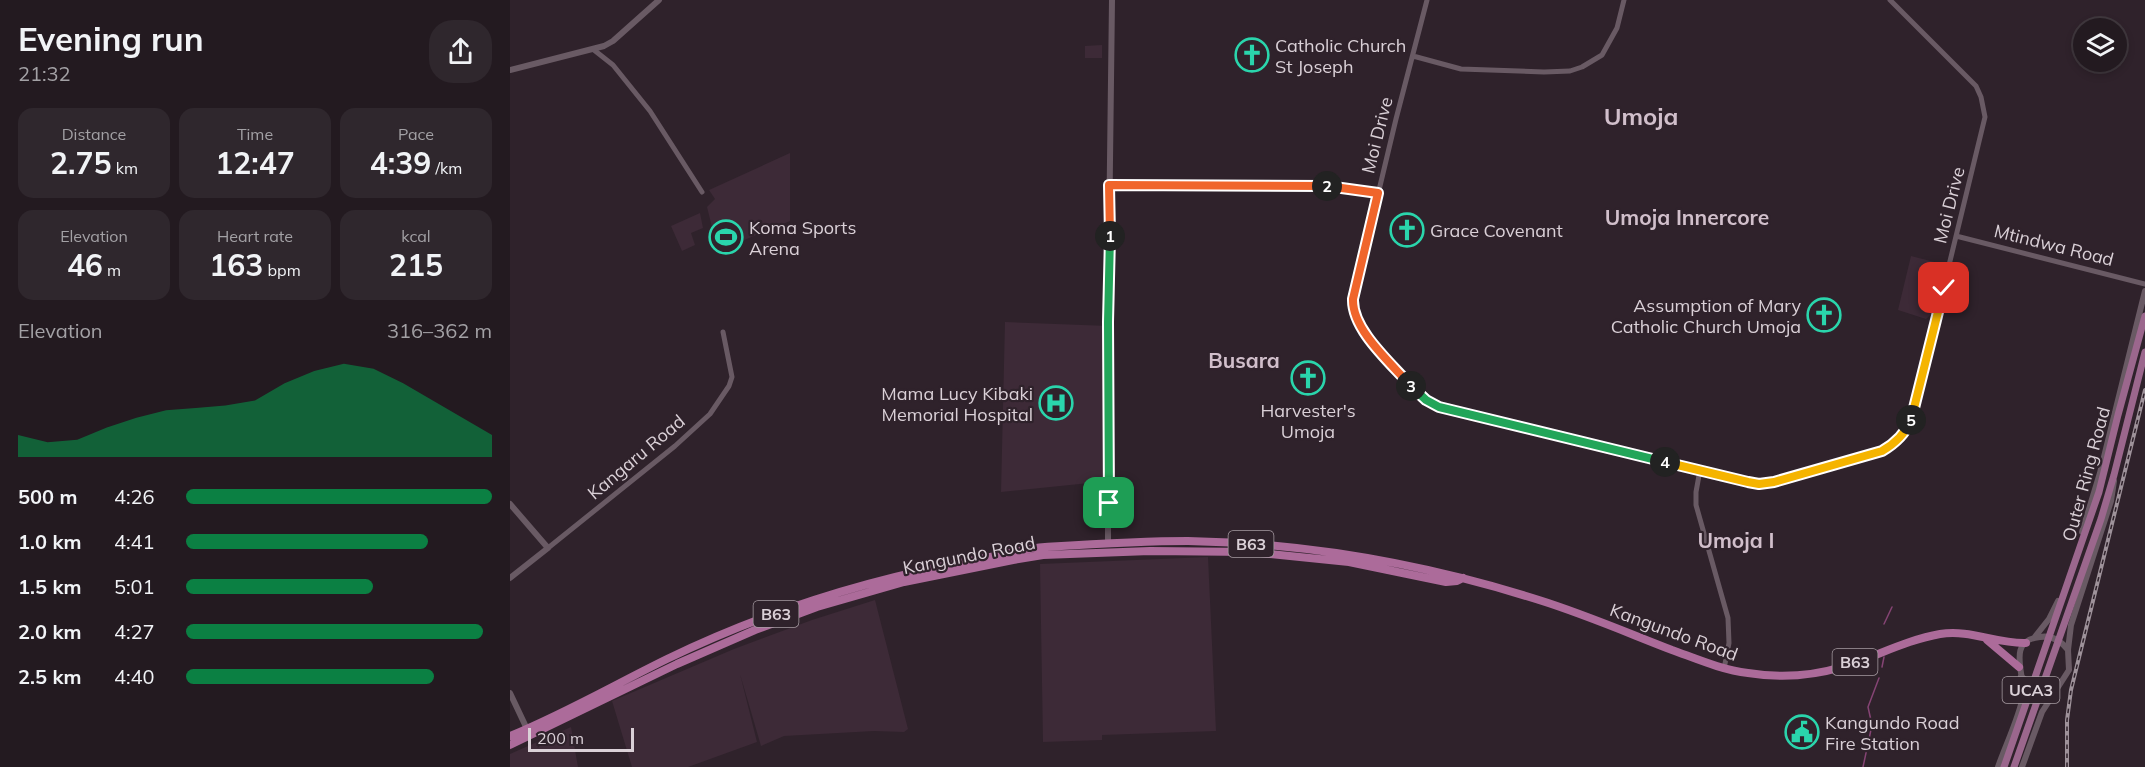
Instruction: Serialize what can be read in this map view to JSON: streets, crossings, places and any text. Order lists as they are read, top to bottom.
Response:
{
  "streets": {
    "highway": ["B63", "Kangundo Road"],
    "main road": ["Kangaru Road", "Outer Ring Road", "UCA3"],
    "street": ["Moi Drive", "Mtindwa Road"]
  },
  "crossings": [
    ["Moi Drive", "Mtindwa Road"],
    ["Outer Ring Road", "Kangundo Road"],
    ["Outer Ring Road", "UCA3"],
    ["Kangundo Road", "UCA3"]
  ],
  "districts": [
    "Umoja",
    "Umoja Innercore",
    "Busara",
    "Umoja I"
  ],
  "places": {
    "church": [
      "Catholic Church St Joseph",
      "Grace Covenant",
      "Assumption of Mary Catholic Church Umoja",
      "Harvester's Umoja"
    ],
    "sports": ["Koma Sports Arena"],
    "hospital": ["Mama Lucy Kibaki Memorial Hospital"],
    "public building": ["Kangundo Road Fire Station"]
  },
  "scale_bar": "200 m",
  "page": {
    "heading": ["Evening run", "21:32"],
    "stats": [
      ["Distance", "2.75 km"],
      ["Time", "12:47"],
      ["Pace", "4:39 /km"],
      ["Elevation", "46 m"],
      ["Heart rate", "163 bpm"],
      ["kcal", "215"]
    ],
    "pins": [
      "2",
      "1",
      "3",
      "5",
      "4"
    ],
    "chart": ["Elevation", "316–362 m"],
    "list": [
      {
        "name": "500 m",
        "note": "4:26"
      },
      {
        "name": "1.0 km",
        "note": "4:41"
      },
      {
        "name": "1.5 km",
        "note": "5:01"
      },
      {
        "name": "2.0 km",
        "note": "4:27"
      },
      {
        "name": "2.5 km",
        "note": "4:40"
      }
    ],
    "scale": "200 m"
  }
}
